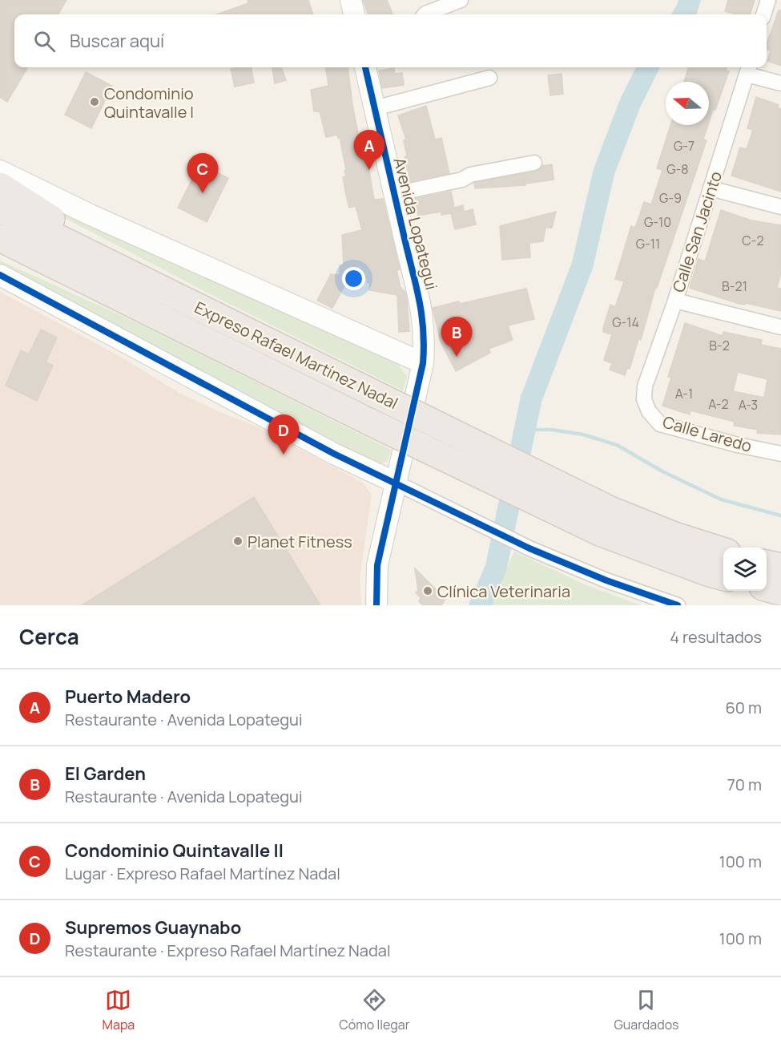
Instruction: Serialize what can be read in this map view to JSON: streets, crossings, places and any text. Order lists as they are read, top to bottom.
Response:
{
  "streets": {
    "highway": ["Expreso Rafael Martínez Nadal"],
    "street": ["Avenida Lopategui", "Calle San Jacinto", "Calle Laredo"]
  },
  "crossings": [
    ["Calle San Jacinto", "Calle Laredo"]
  ],
  "places": ["Condominio Quintavalle I", "Planet Fitness", "Clínica Veterinaria"],
  "house_numbers": [
    "G-7",
    "G-8",
    "G-9",
    "G-10",
    "C-2",
    "G-11",
    "B-21",
    "G-14",
    "B-2",
    "A-1",
    "A-2",
    "A-3"
  ],
  "north": "left",
  "page": {
    "search": "Buscar aquí",
    "pins": [
      "A",
      "C",
      "B",
      "D"
    ],
    "heading": ["Cerca", "4 resultados"],
    "list": [
      {
        "mark": "A",
        "name": "Puerto Madero",
        "note": "Restaurante · Avenida Lopategui",
        "value": "60 m"
      },
      {
        "mark": "B",
        "name": "El Garden",
        "note": "Restaurante · Avenida Lopategui",
        "value": "70 m"
      },
      {
        "mark": "C",
        "name": "Condominio Quintavalle II",
        "note": "Lugar · Expreso Rafael Martínez Nadal",
        "value": "100 m"
      },
      {
        "mark": "D",
        "name": "Supremos Guaynabo",
        "note": "Restaurante · Expreso Rafael Martínez Nadal",
        "value": "100 m"
      }
    ],
    "nav": ["Mapa", "Cómo llegar", "Guardados"]
  }
}
